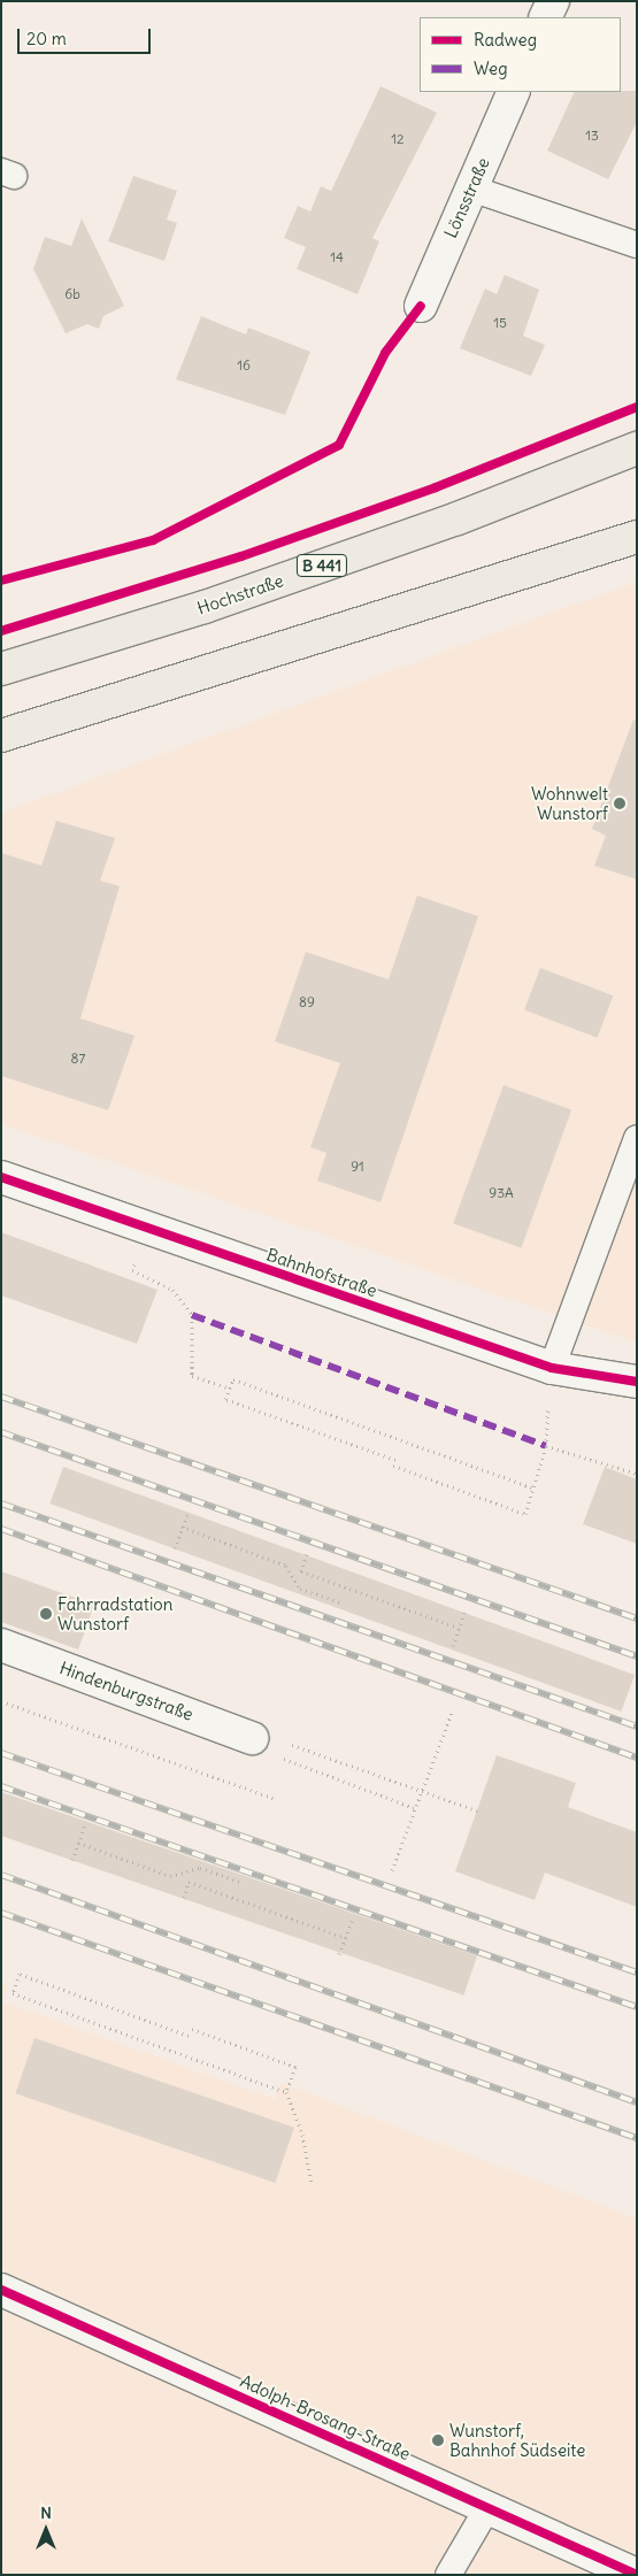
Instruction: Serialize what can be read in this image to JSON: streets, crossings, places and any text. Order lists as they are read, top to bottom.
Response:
{
  "streets": {
    "main road": ["B 441", "Hochstraße"],
    "street": [
      "Lönsstraße",
      "Bahnhofstraße",
      "Hindenburgstraße",
      "Adolph-Brosang-Straße"
    ]
  },
  "places": ["Wohnwelt Wunstorf", "Fahrradstation Wunstorf", "Wunstorf, Bahnhof Südseite"],
  "house_numbers": [
    "13",
    "12",
    "14",
    "6b",
    "15",
    "16",
    "89",
    "87",
    "91",
    "93A"
  ],
  "legend": ["Radweg", "Weg"],
  "scale_bar": "20 m",
  "north": "top"
}
